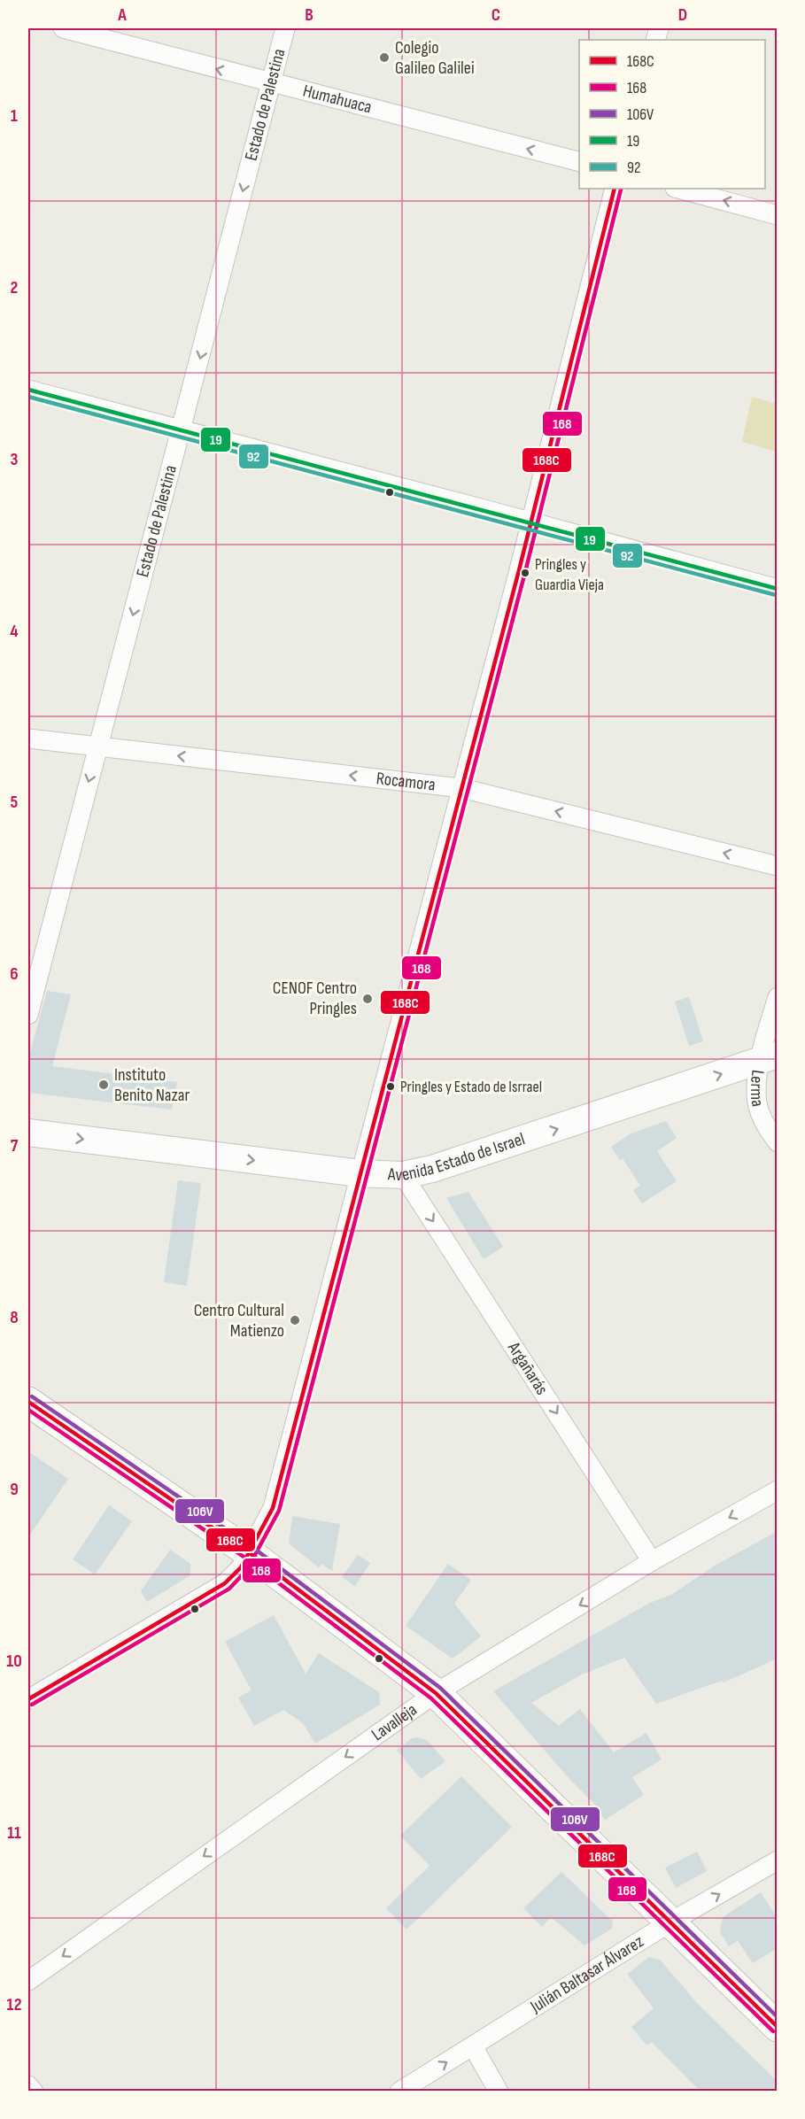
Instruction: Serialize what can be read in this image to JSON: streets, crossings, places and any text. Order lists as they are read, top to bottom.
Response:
{
  "streets": {
    "main road": ["Avenida Estado de Israel"],
    "street": [
      "Humahuaca",
      "Estado de Palestina",
      "Rocamora",
      "Lerma",
      "Argañarás",
      "Lavalleja",
      "Julián Baltasar Álvarez"
    ]
  },
  "crossings": [
    ["Humahuaca", "Estado de Palestina"],
    ["Estado de Palestina", "Rocamora"],
    ["Lerma", "Avenida Estado de Israel"],
    ["Avenida Estado de Israel", "Argañarás"],
    ["Argañarás", "Lavalleja"]
  ],
  "one_way": [
    "Humahuaca",
    "Estado de Palestina",
    "Rocamora",
    "Avenida Estado de Israel",
    "Argañarás",
    "Lavalleja",
    "Julián Baltasar Álvarez"
  ],
  "places": [
    "Colegio Galileo Galilei",
    "Pringles y Guardia Vieja",
    "CENOF Centro Pringles",
    "Instituto Benito Nazar",
    "Pringles y Estado de Isrrael",
    "Centro Cultural Matienzo"
  ],
  "lines": [
    "transit line 168C",
    "transit line 168",
    "transit line 19",
    "transit line 92",
    "transit line 106V"
  ],
  "legend": [
    "168C",
    "168",
    "106V",
    "19",
    "92"
  ],
  "grid": {
    "columns": [
      "A",
      "B",
      "C",
      "D"
    ],
    "rows": [
      "1",
      "2",
      "3",
      "4",
      "5",
      "6",
      "7",
      "8",
      "9",
      "10",
      "11",
      "12"
    ]
  }
}
